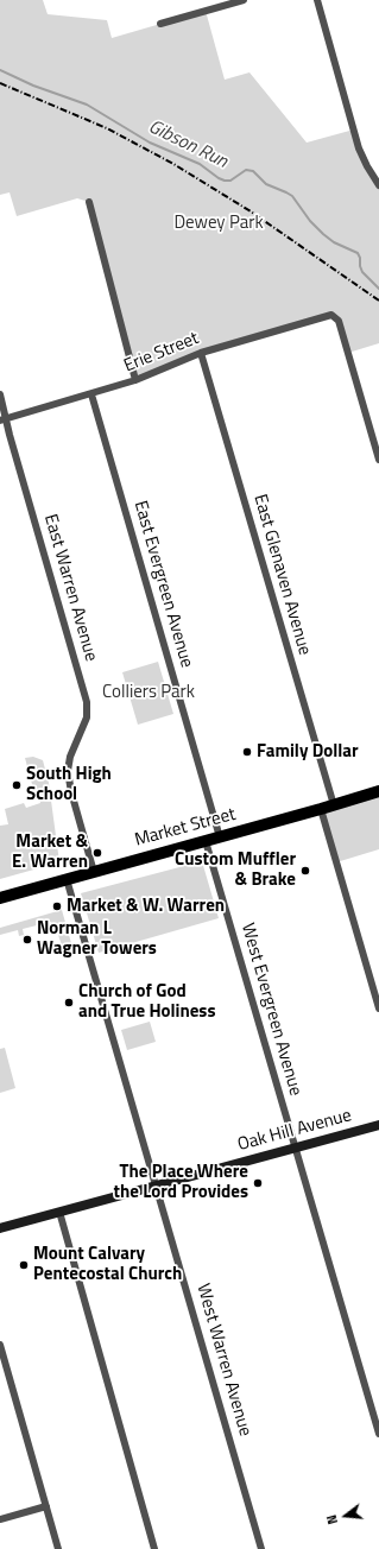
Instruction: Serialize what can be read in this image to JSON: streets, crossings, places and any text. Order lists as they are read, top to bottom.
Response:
{
  "streets": {
    "main road": ["Market Street"],
    "street": [
      "Erie Street",
      "East Glenaven Avenue",
      "East Evergreen Avenue",
      "East Warren Avenue",
      "West Evergreen Avenue",
      "Oak Hill Avenue",
      "West Warren Avenue"
    ]
  },
  "crossings": [
    ["Erie Street", "East Glenaven Avenue"],
    ["Erie Street", "East Evergreen Avenue"],
    ["Erie Street", "East Warren Avenue"],
    ["East Glenaven Avenue", "Market Street"],
    ["East Evergreen Avenue", "Market Street"],
    ["East Warren Avenue", "Market Street"],
    ["Market Street", "West Evergreen Avenue"],
    ["Market Street", "West Warren Avenue"],
    ["West Evergreen Avenue", "Oak Hill Avenue"],
    ["Oak Hill Avenue", "West Warren Avenue"]
  ],
  "water": ["Gibson Run"],
  "parks": ["Dewey Park", "Colliers Park"],
  "places": [
    "Family Dollar",
    "South High School",
    "Market & E. Warren",
    "Custom Muffler & Brake",
    "Market & W. Warren",
    "Norman L Wagner Towers",
    "Church of God and True Holiness",
    "The Place Where the Lord Provides",
    "Mount Calvary Pentecostal Church"
  ],
  "north": "left"
}
